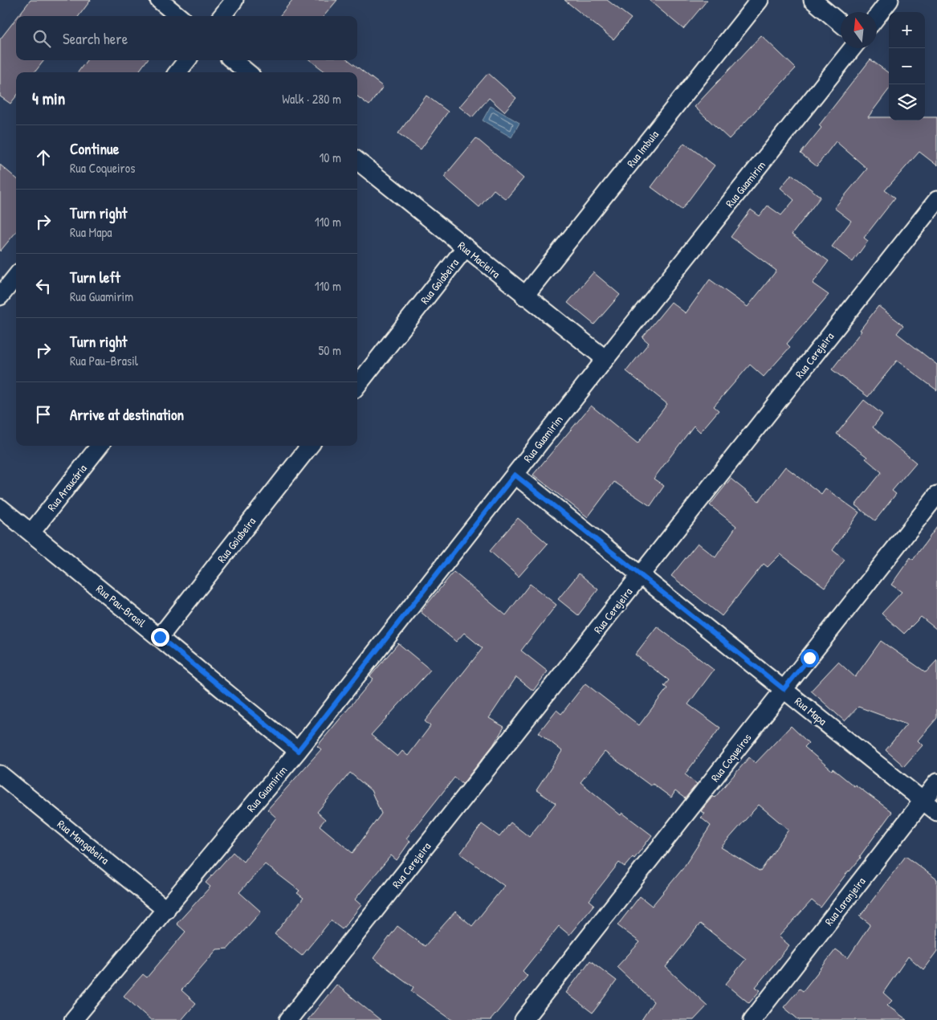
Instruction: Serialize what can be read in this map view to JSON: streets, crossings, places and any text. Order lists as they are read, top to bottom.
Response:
{
  "streets": {
    "street": [
      "Rua Imbuia",
      "Rua Guamirim",
      "Rua Macieira",
      "Rua Goiabeira",
      "Rua Cerejeira",
      "Rua Araucária",
      "Rua Pau-Brasil",
      "Rua Mapa",
      "Rua Coqueiros",
      "Rua Mangabeira",
      "Rua Laranjeira"
    ]
  },
  "crossings": [
    ["Rua Imbuia", "Rua Macieira"],
    ["Rua Guamirim", "Rua Macieira"],
    ["Rua Guamirim", "Rua Pau-Brasil"],
    ["Rua Guamirim", "Rua Mapa"],
    ["Rua Guamirim", "Rua Mangabeira"],
    ["Rua Macieira", "Rua Goiabeira"],
    ["Rua Goiabeira", "Rua Pau-Brasil"],
    ["Rua Cerejeira", "Rua Mapa"],
    ["Rua Araucária", "Rua Pau-Brasil"],
    ["Rua Mapa", "Rua Coqueiros"],
    ["Rua Mapa", "Rua Laranjeira"]
  ],
  "north": "top",
  "page": {
    "map_buttons": ["+", "−"],
    "search": "Search here",
    "heading": ["4 min", "Walk · 280 m"],
    "list": [
      ["Continue", "Rua Coqueiros", "10 m"],
      ["Turn right", "Rua Mapa", "110 m"],
      ["Turn left", "Rua Guamirim", "110 m"],
      ["Turn right", "Rua Pau-Brasil", "50 m"],
      "Arrive at destination"
    ]
  }
}
